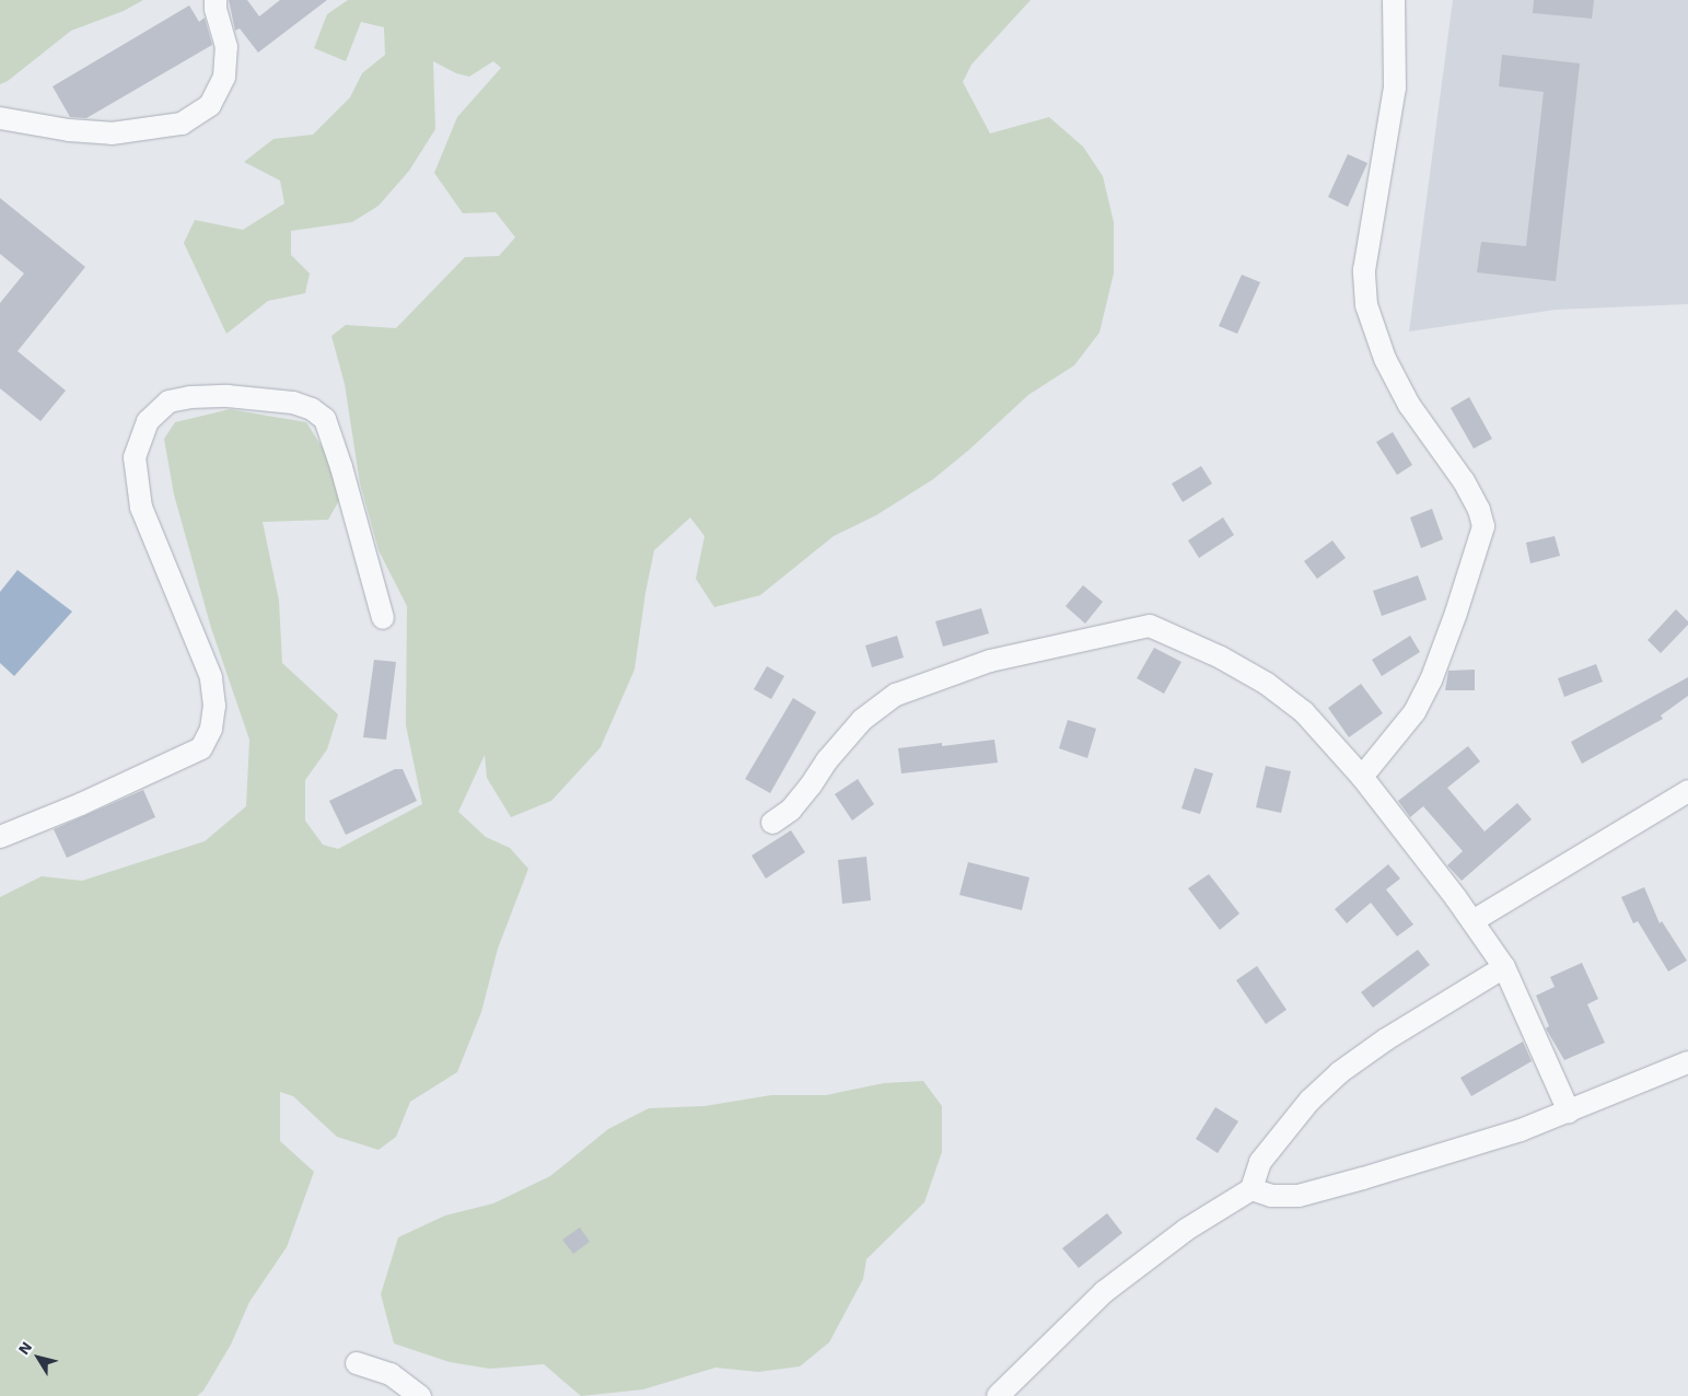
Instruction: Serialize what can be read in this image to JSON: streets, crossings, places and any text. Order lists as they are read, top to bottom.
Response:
{
  "north": "top left"
}
